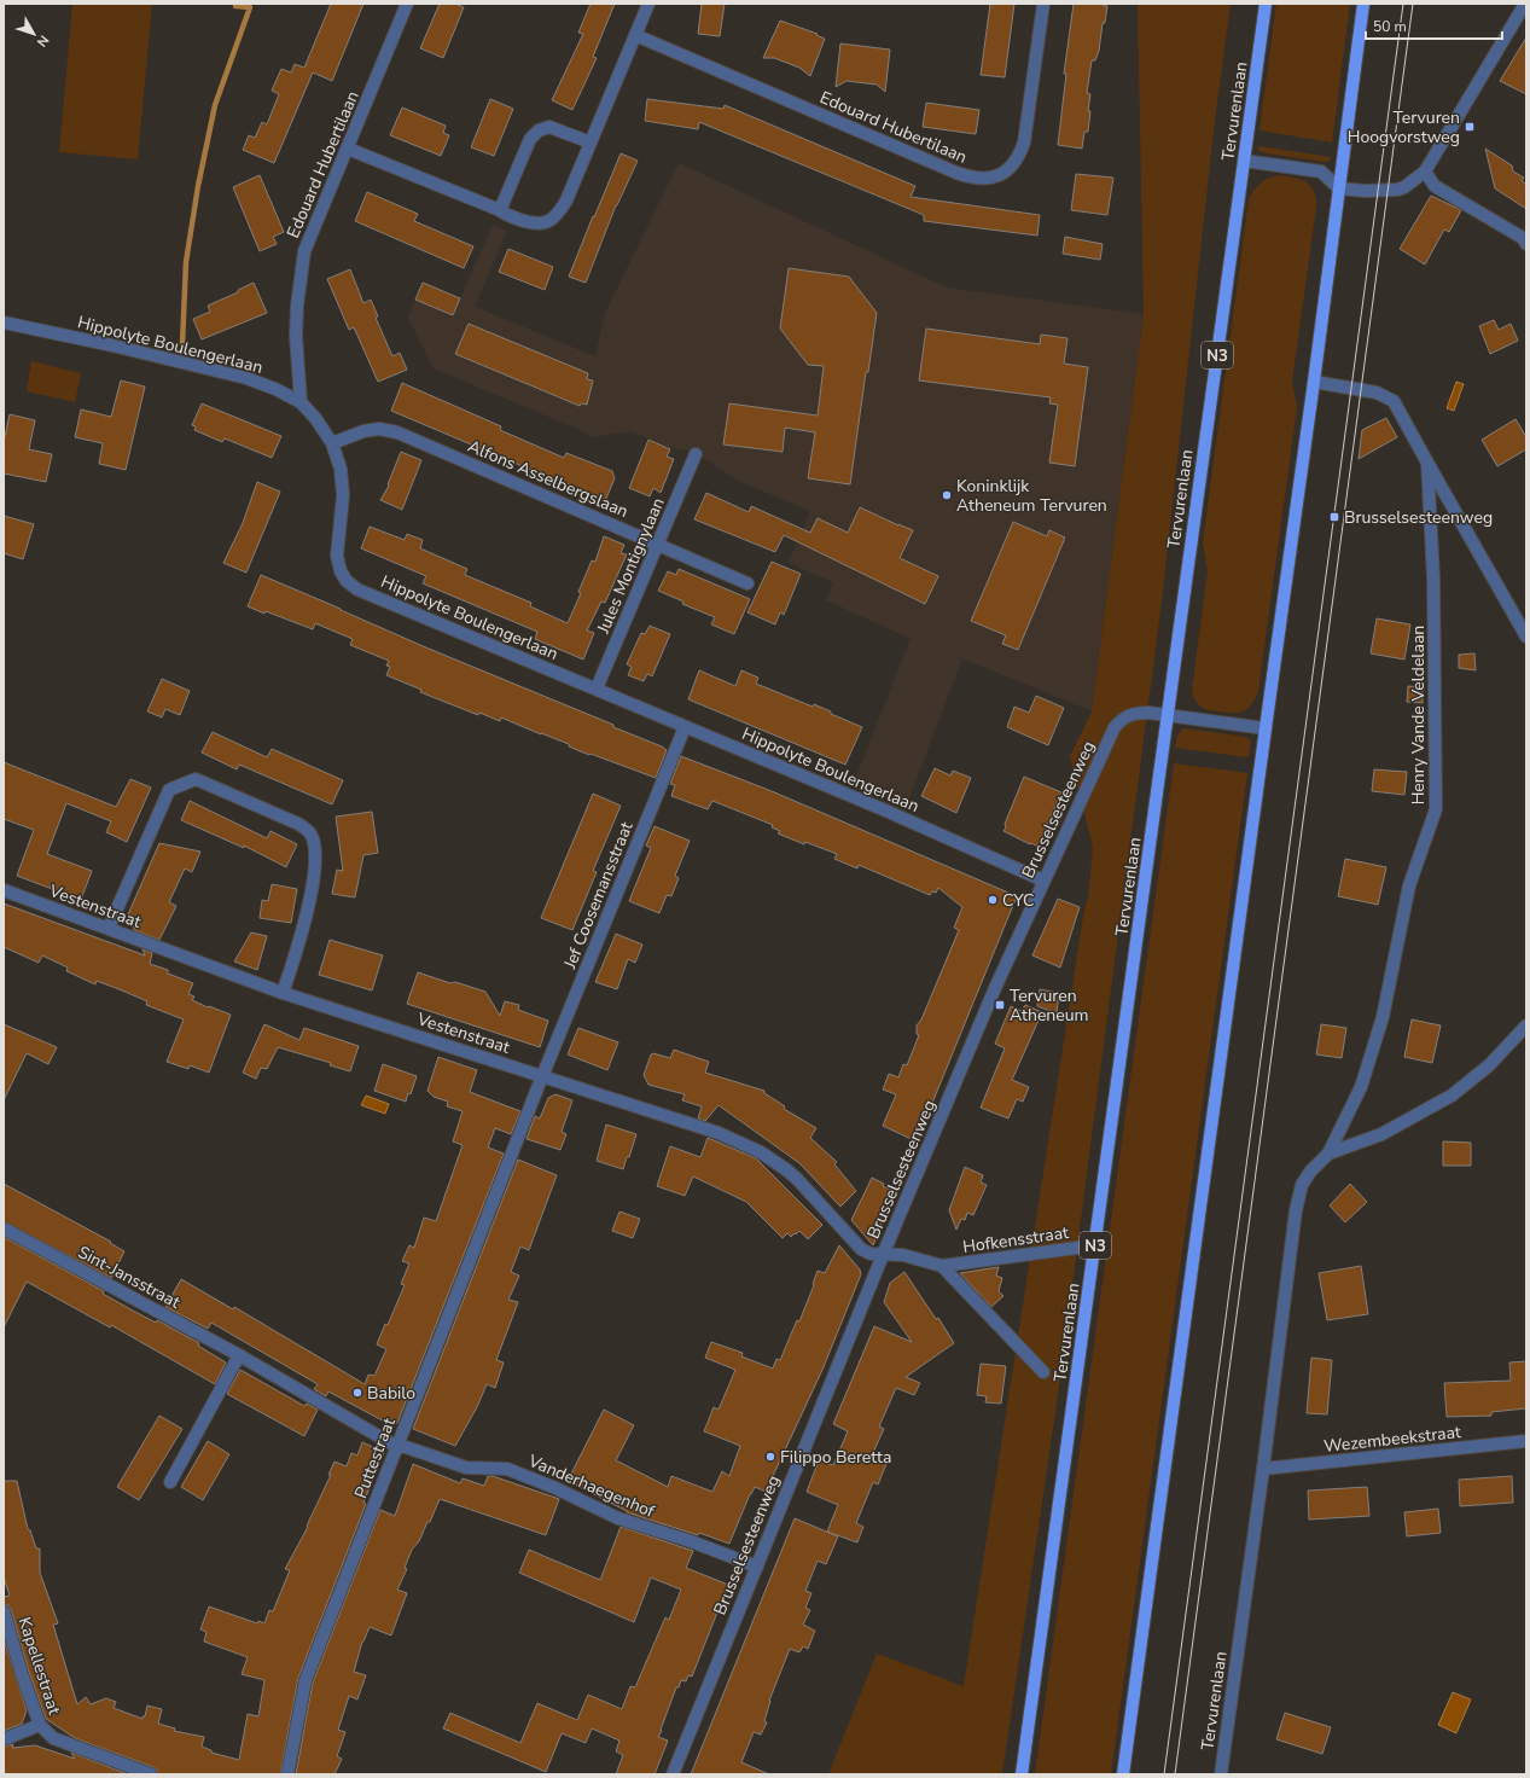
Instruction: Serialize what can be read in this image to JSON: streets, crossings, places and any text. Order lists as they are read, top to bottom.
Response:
{
  "streets": {
    "main road": ["Tervurenlaan", "N3"],
    "street": [
      "Edouard Hubertilaan",
      "Hippolyte Boulengerlaan",
      "Alfons Asselbergslaan",
      "Jules Montignylaan",
      "Henry Vande Veldelaan",
      "Brusselsesteenweg",
      "Jef Coosemansstraat",
      "Vestenstraat",
      "Hofkensstraat",
      "Sint-Jansstraat",
      "Wezembeekstraat",
      "Puttestraat",
      "Vanderhaegenhof",
      "Kapellestraat"
    ]
  },
  "crossings": [
    ["Tervurenlaan", "Henry Vande Veldelaan"],
    ["Tervurenlaan", "Brusselsesteenweg"],
    ["Tervurenlaan", "Hofkensstraat"],
    ["Tervurenlaan", "Wezembeekstraat"],
    ["Edouard Hubertilaan", "Hippolyte Boulengerlaan"],
    ["Hippolyte Boulengerlaan", "Alfons Asselbergslaan"],
    ["Hippolyte Boulengerlaan", "Jules Montignylaan"],
    ["Hippolyte Boulengerlaan", "Brusselsesteenweg"],
    ["Hippolyte Boulengerlaan", "Jef Coosemansstraat"],
    ["Alfons Asselbergslaan", "Jules Montignylaan"],
    ["Brusselsesteenweg", "Vestenstraat"],
    ["Brusselsesteenweg", "Hofkensstraat"],
    ["Brusselsesteenweg", "Vanderhaegenhof"],
    ["Jef Coosemansstraat", "Vestenstraat"],
    ["Jef Coosemansstraat", "Puttestraat"],
    ["Vestenstraat", "Hofkensstraat"],
    ["Vestenstraat", "Puttestraat"],
    ["Sint-Jansstraat", "Puttestraat"],
    ["Sint-Jansstraat", "Vanderhaegenhof"],
    ["Puttestraat", "Vanderhaegenhof"]
  ],
  "places": {
    "transit": ["Tervuren Hoogvorstweg", "Brusselsesteenweg", "Tervuren Atheneum"],
    "other": [
      "Koninklijk Atheneum Tervuren",
      "CYC",
      "Babilo",
      "Filippo Beretta"
    ]
  },
  "scale_bar": "50 m",
  "north": "bottom right"
}
